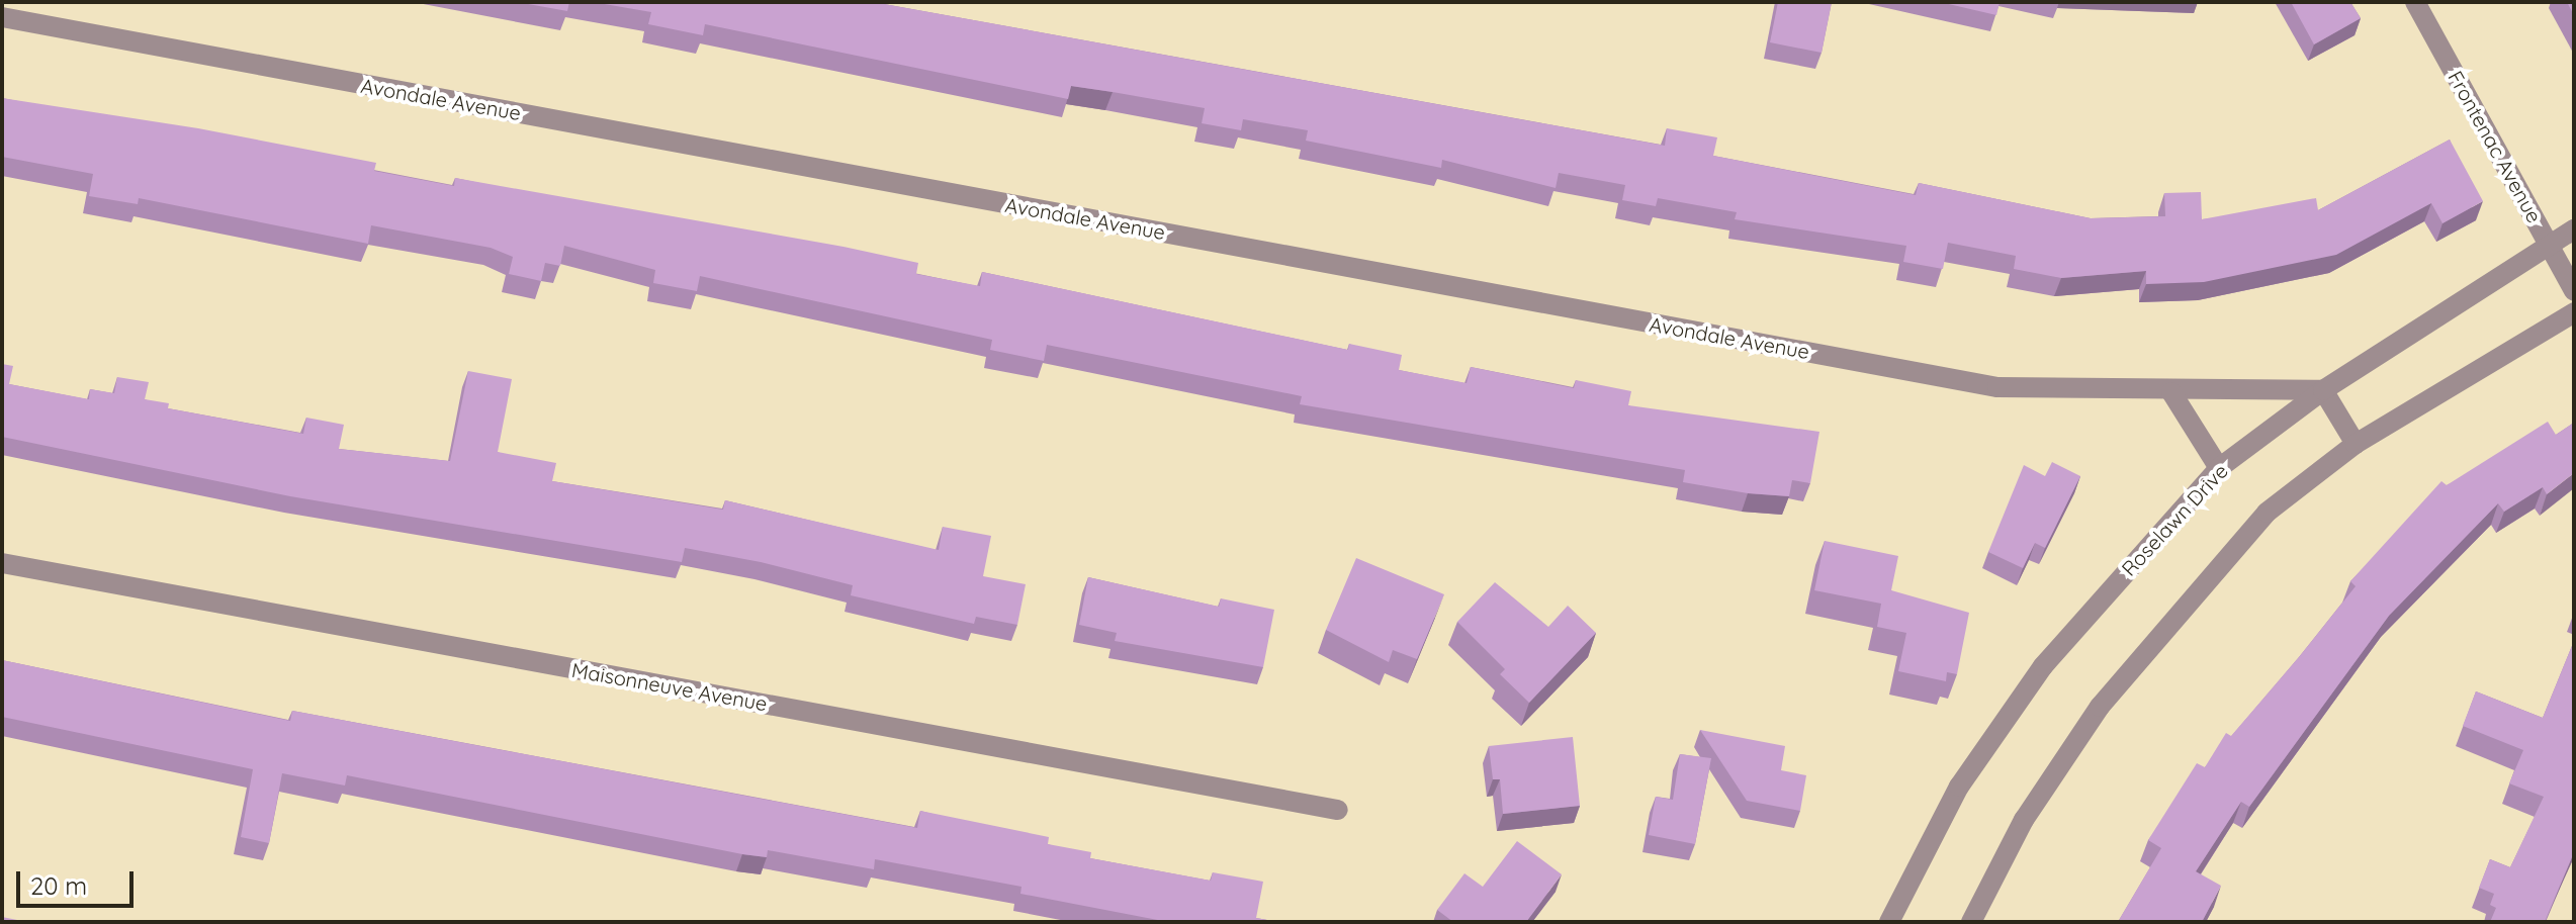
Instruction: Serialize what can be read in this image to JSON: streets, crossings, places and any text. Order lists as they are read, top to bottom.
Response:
{
  "streets": {
    "street": [
      "Avondale Avenue",
      "Frontenac Avenue",
      "Roselawn Drive",
      "Maisonneuve Avenue"
    ]
  },
  "crossings": [
    ["Avondale Avenue", "Roselawn Drive"],
    ["Frontenac Avenue", "Roselawn Drive"]
  ],
  "scale_bar": "20 m"
}
